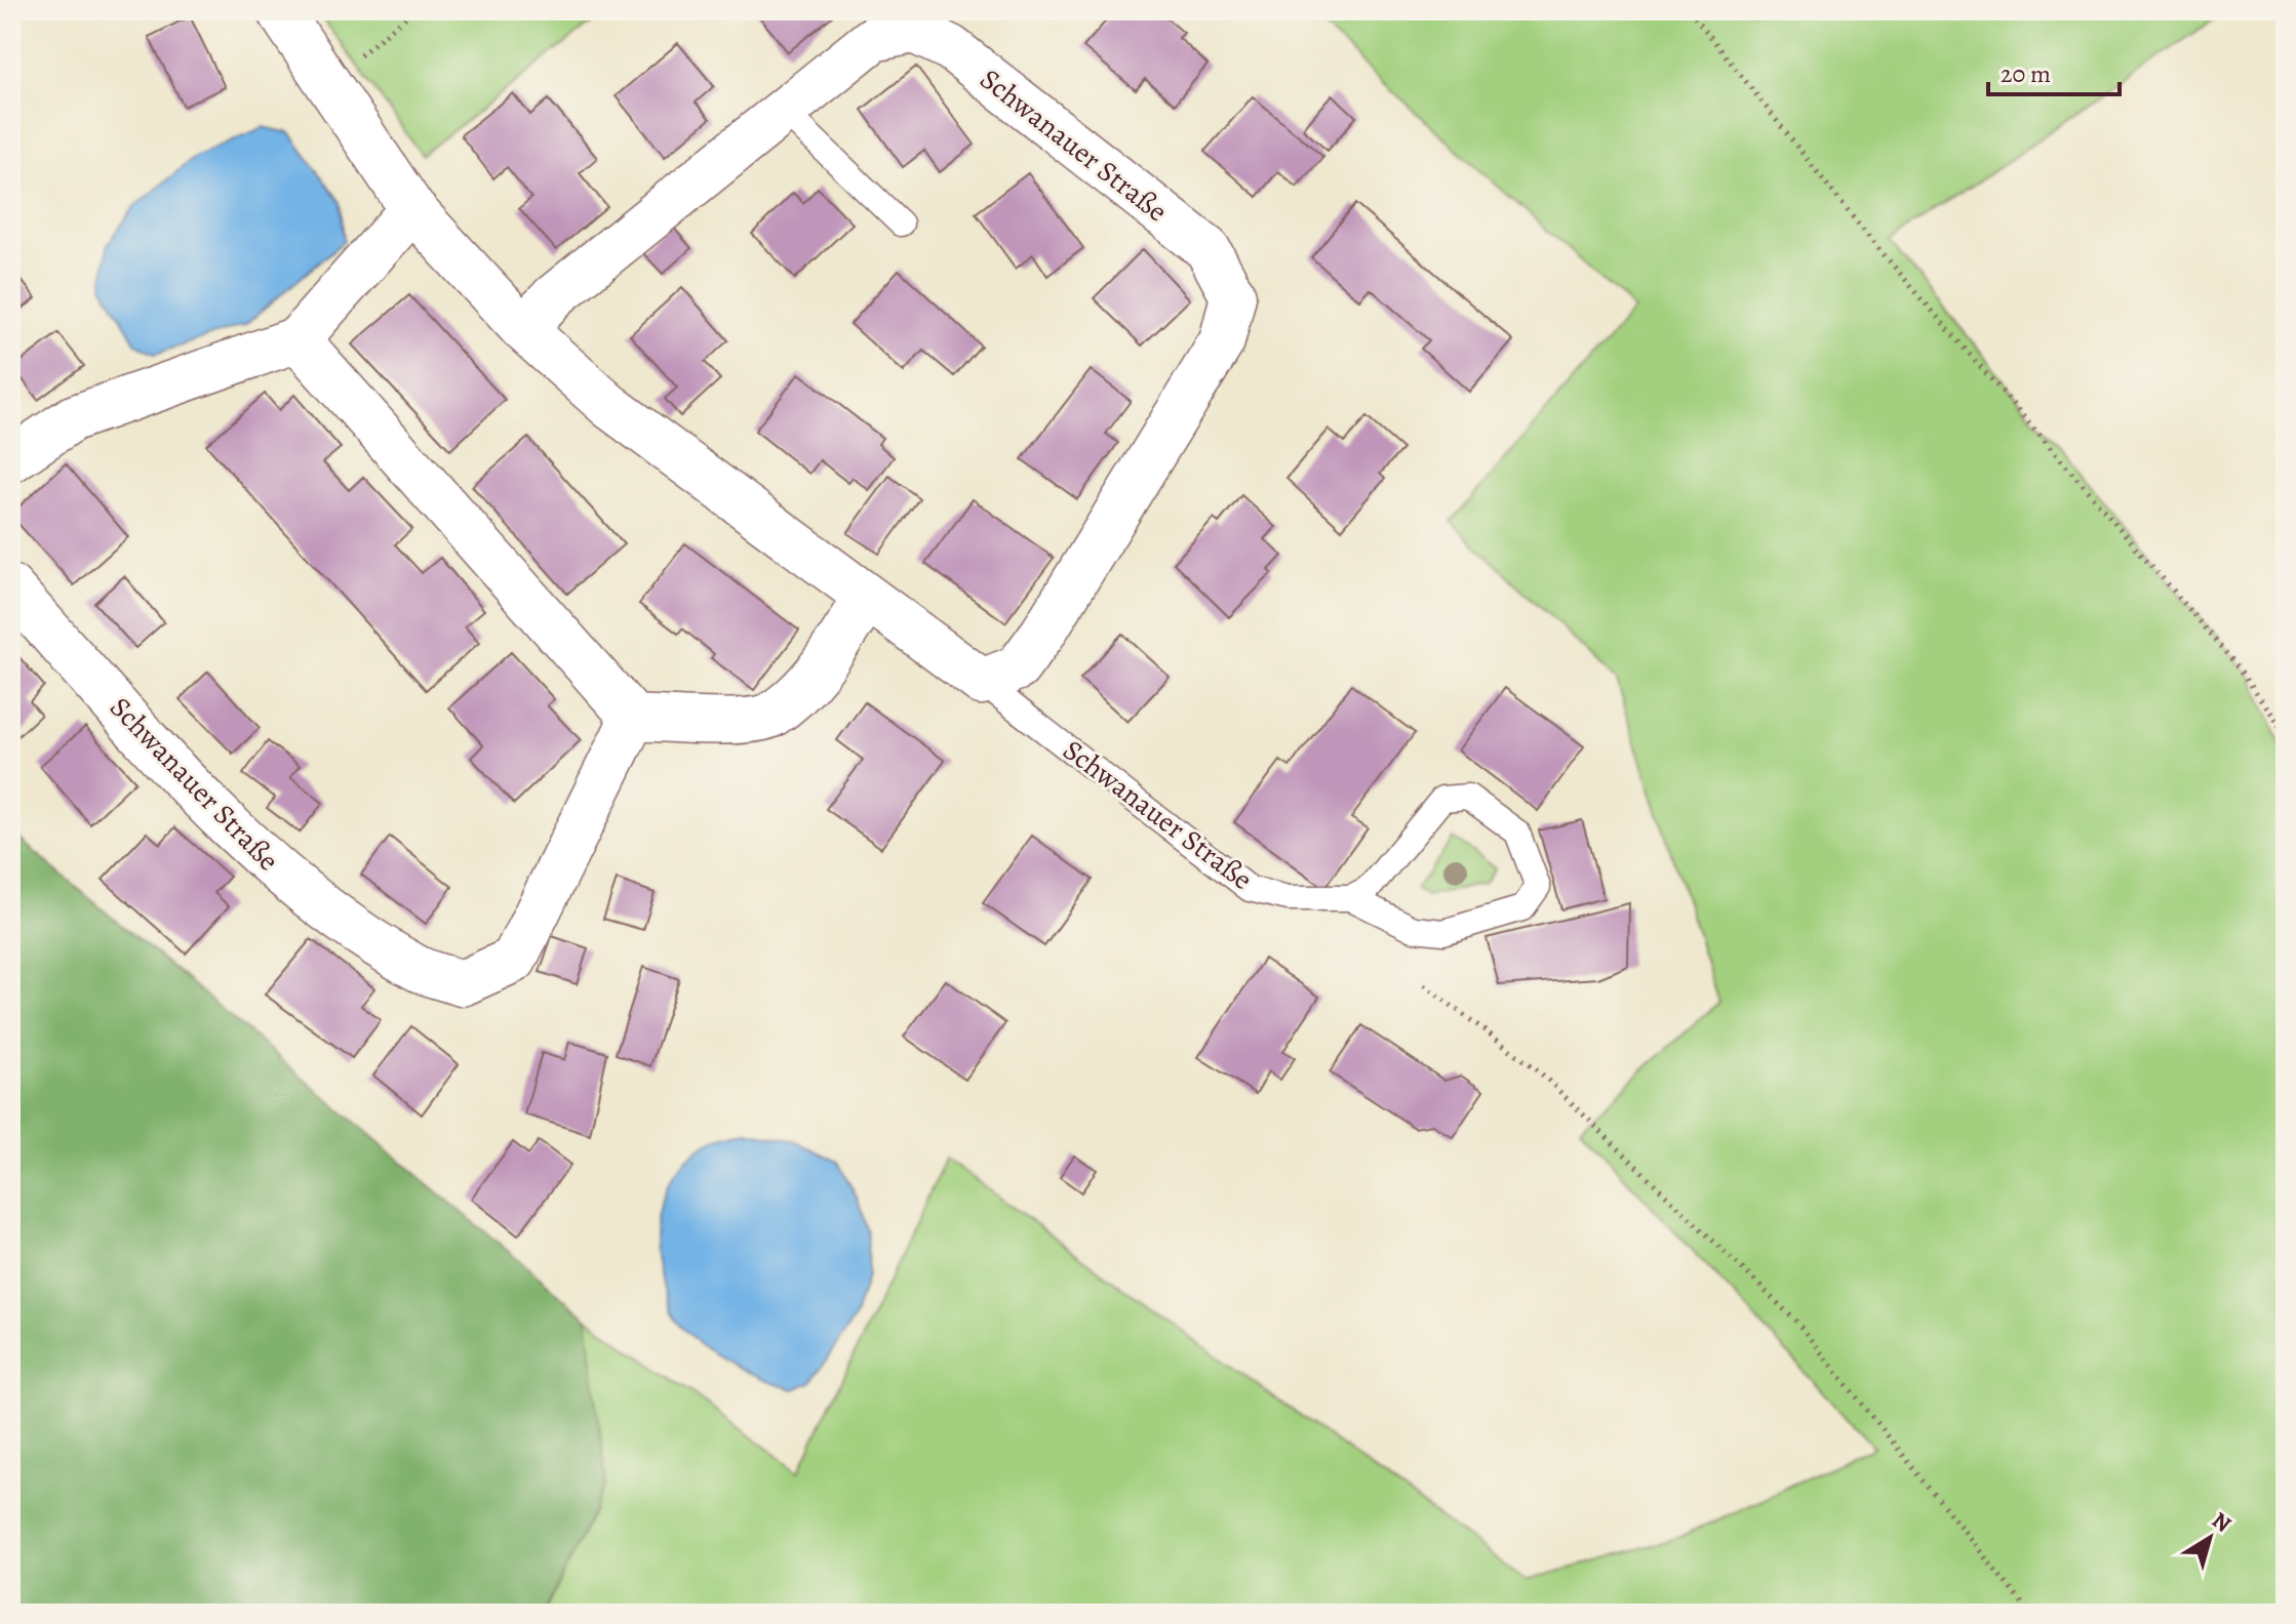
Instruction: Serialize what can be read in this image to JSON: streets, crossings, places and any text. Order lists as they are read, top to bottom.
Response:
{
  "streets": {
    "street": ["Schwanauer Straße"]
  },
  "scale_bar": "20 m",
  "north": "top right"
}
